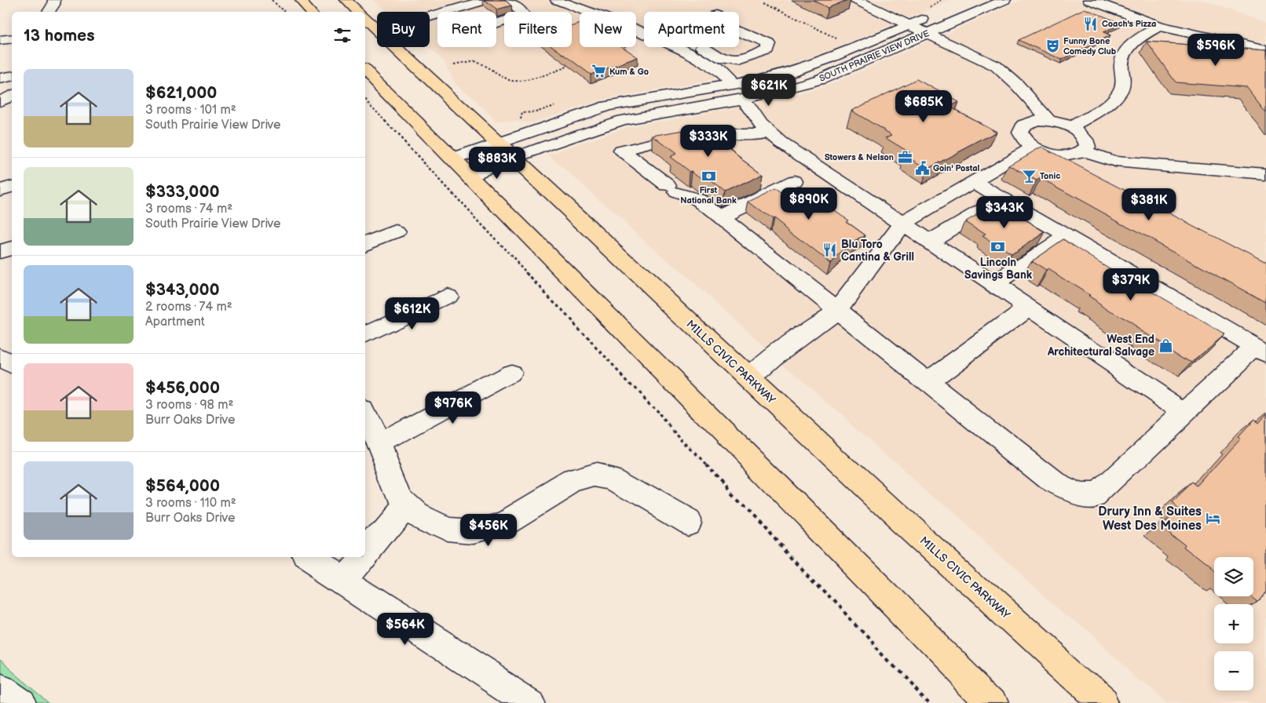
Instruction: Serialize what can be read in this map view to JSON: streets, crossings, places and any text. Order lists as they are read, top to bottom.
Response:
{
  "streets": {
    "main road": ["MILLS CIVIC PARKWAY"],
    "street": ["SOUTH PRAIRIE VIEW DRIVE"]
  },
  "crossings": [
    ["SOUTH PRAIRIE VIEW DRIVE", "MILLS CIVIC PARKWAY"]
  ],
  "places": {
    "restaurant": ["Coach's Pizza", "Blu Toro Cantina & Grill"],
    "theatre": ["Funny Bone Comedy Club"],
    "supermarket": ["Kum & Go"],
    "office": ["Stowers & Nelson"],
    "public building": ["Goin' Postal"],
    "bank": ["First National Bank", "Lincoln Savings Bank"],
    "bar": ["Tonic"],
    "shop": ["West End Architectural Salvage"],
    "hotel": ["Drury Inn & Suites West Des Moines"]
  },
  "page": {
    "chip": [
      "Buy",
      "Rent",
      "Filters",
      "New",
      "Apartment"
    ],
    "heading": "13 homes",
    "price": [
      "$596K",
      "$621K",
      "$685K",
      "$333K",
      "$883K",
      "$890K",
      "$381K",
      "$343K",
      "$379K",
      "$612K",
      "$976K",
      "$456K",
      "$564K"
    ],
    "list": [
      {
        "name": "$621,000",
        "note": "3 rooms · 101 m² · South Prairie View Drive"
      },
      {
        "name": "$333,000",
        "note": "3 rooms · 74 m² · South Prairie View Drive"
      },
      {
        "name": "$343,000",
        "note": "2 rooms · 74 m² · Apartment"
      },
      {
        "name": "$456,000",
        "note": "3 rooms · 98 m² · Burr Oaks Drive"
      },
      {
        "name": "$564,000",
        "note": "3 rooms · 110 m² · Burr Oaks Drive"
      }
    ],
    "map_buttons": ["+", "−"]
  }
}
